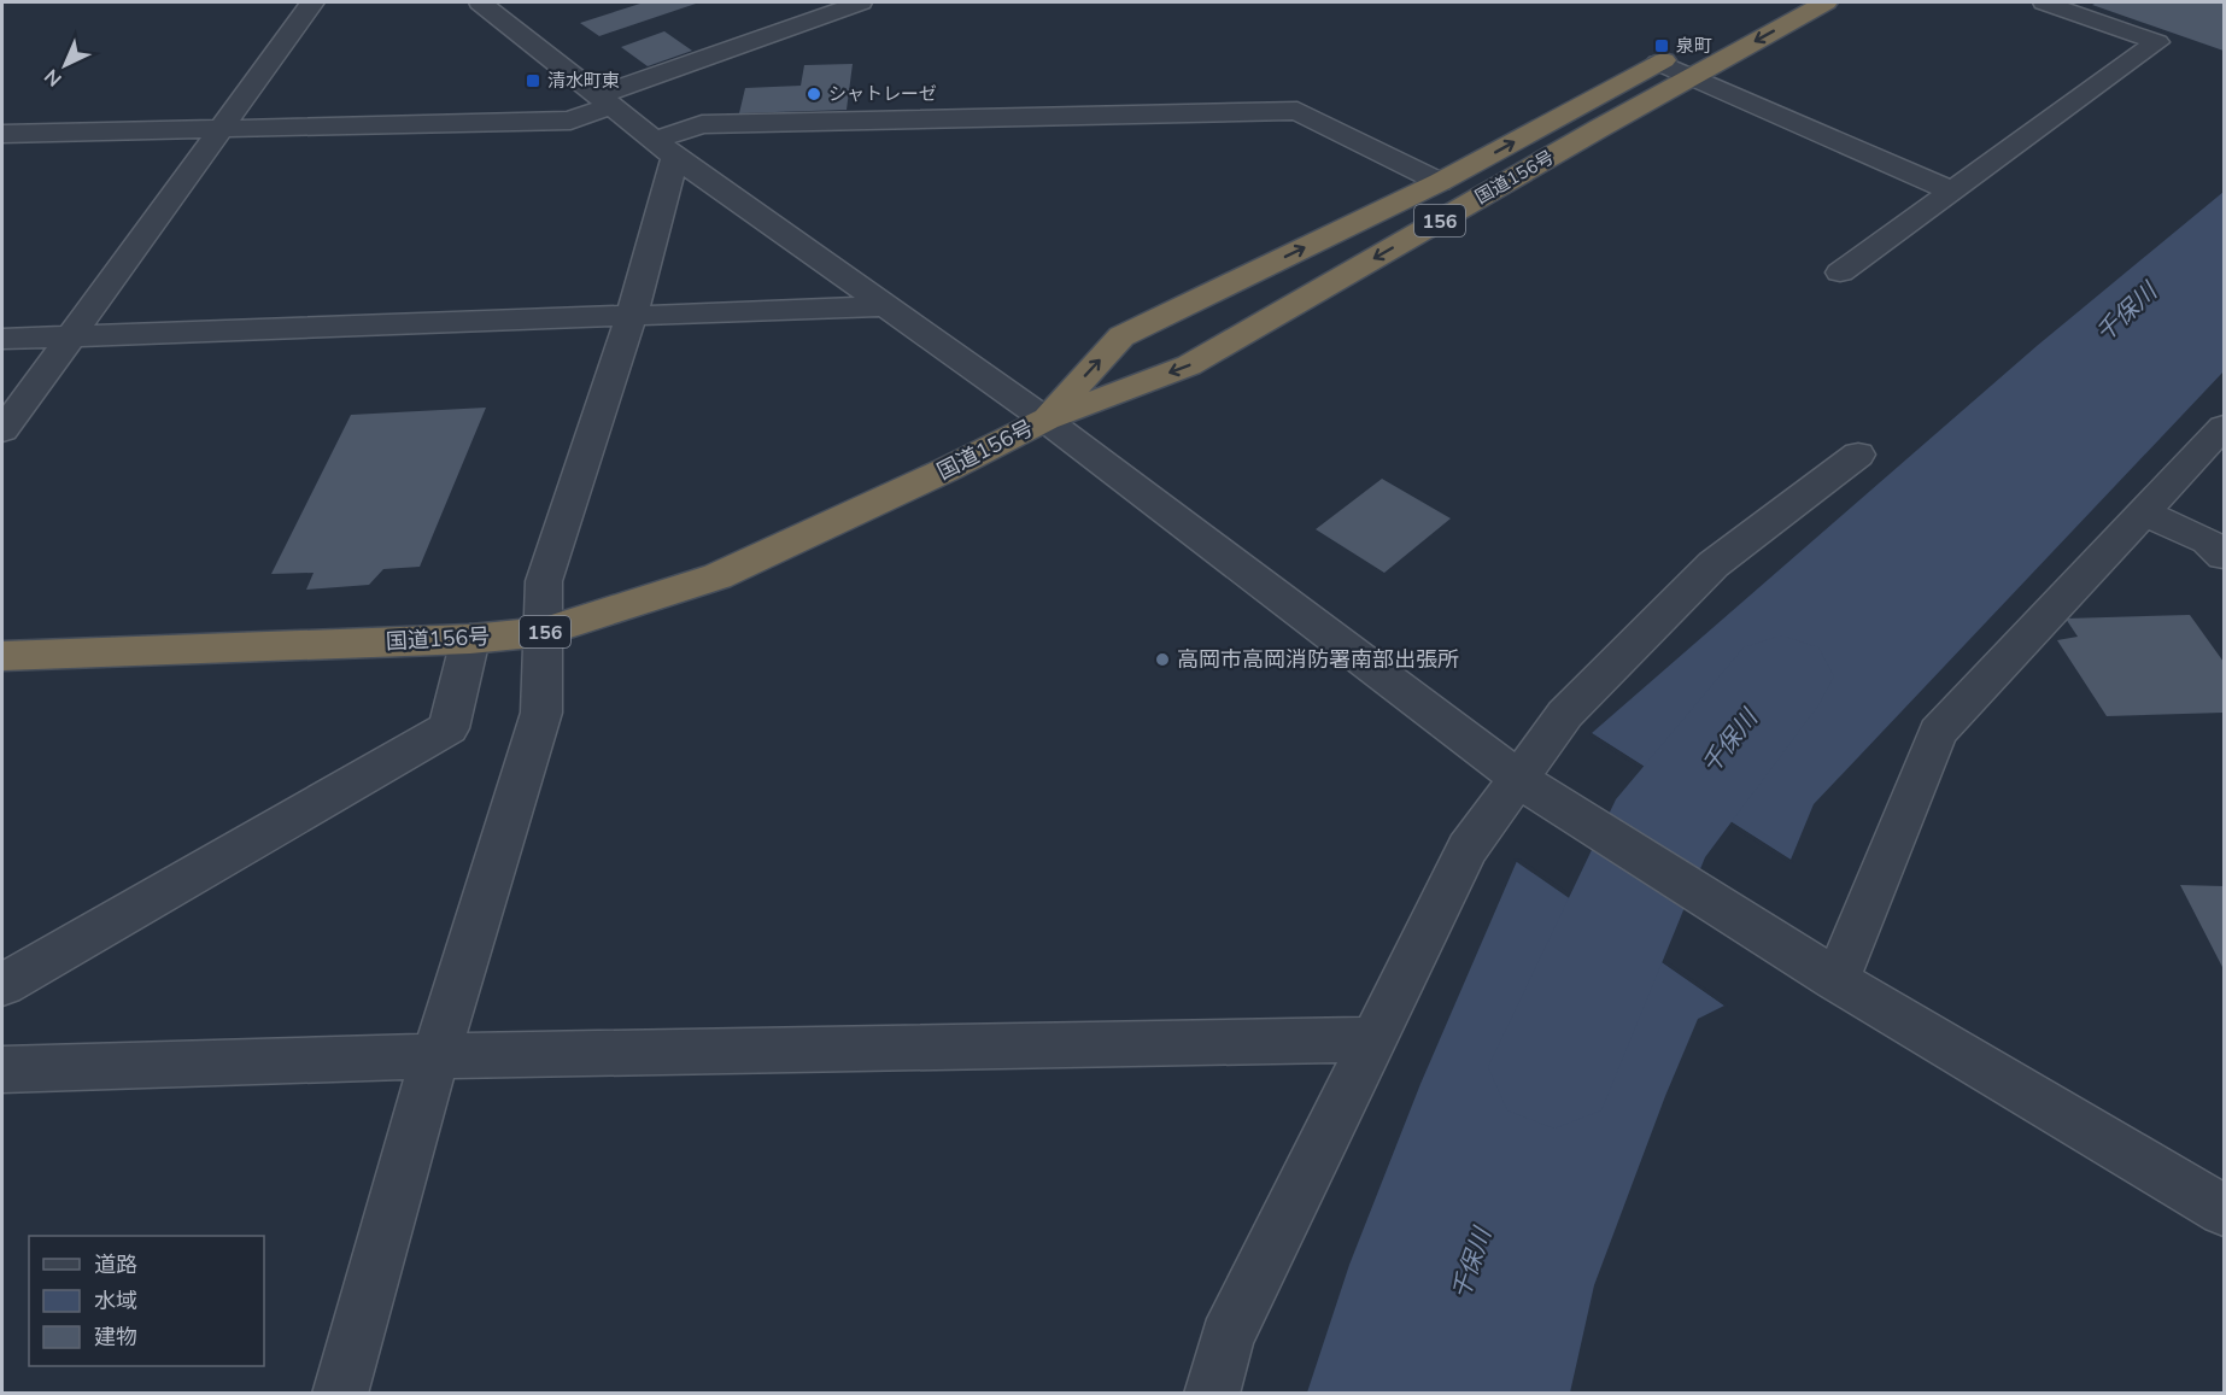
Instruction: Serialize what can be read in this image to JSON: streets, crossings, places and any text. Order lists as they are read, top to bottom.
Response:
{
  "streets": {
    "highway": ["国道156号", "156"]
  },
  "water": ["千保川"],
  "places": {
    "transit": ["泉町", "清水町東"],
    "other": ["シャトレーゼ", "高岡市高岡消防署南部出張所"]
  },
  "legend": ["道路", "水域", "建物"],
  "north": "bottom left"
}
